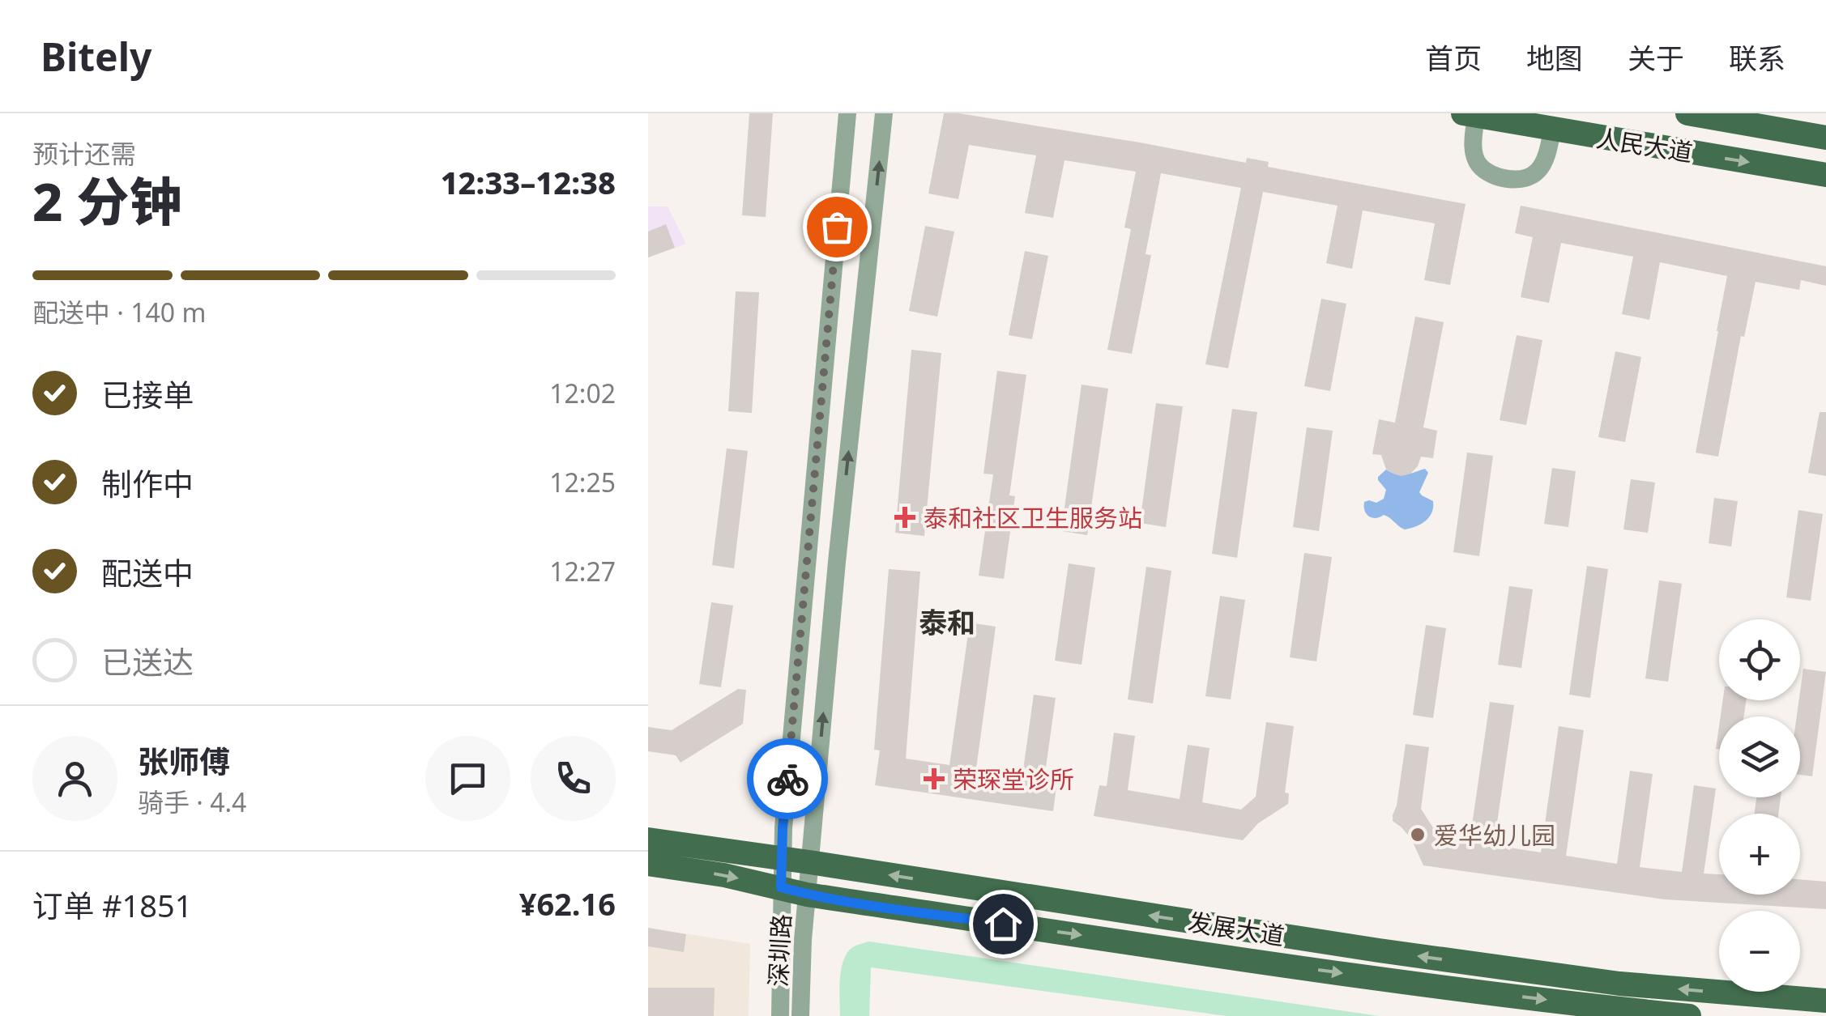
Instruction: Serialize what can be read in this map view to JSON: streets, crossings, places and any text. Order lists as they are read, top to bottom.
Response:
{
  "streets": {
    "main road": ["人民大道", "发展大道"],
    "street": ["深圳路"]
  },
  "crossings": [
    ["发展大道", "深圳路"]
  ],
  "districts": ["泰和"],
  "places": {
    "health": ["泰和社区卫生服务站", "荣琛堂诊所"],
    "other": ["爱华幼儿园"]
  },
  "page": {
    "header": "Bitely",
    "nav": [
      "首页",
      "地图",
      "关于",
      "联系"
    ],
    "heading": ["2 分钟", "预计还需", "12:33–12:38"],
    "panel": [
      "张师傅",
      "骑手 · 4.4",
      "订单 #1851",
      "¥62.16"
    ],
    "bar": "配送中 · 140 m",
    "list": [
      ["已接单", "12:02"],
      ["制作中", "12:25"],
      ["配送中", "12:27"],
      "已送达"
    ],
    "map_buttons": ["+", "−"]
  }
}
